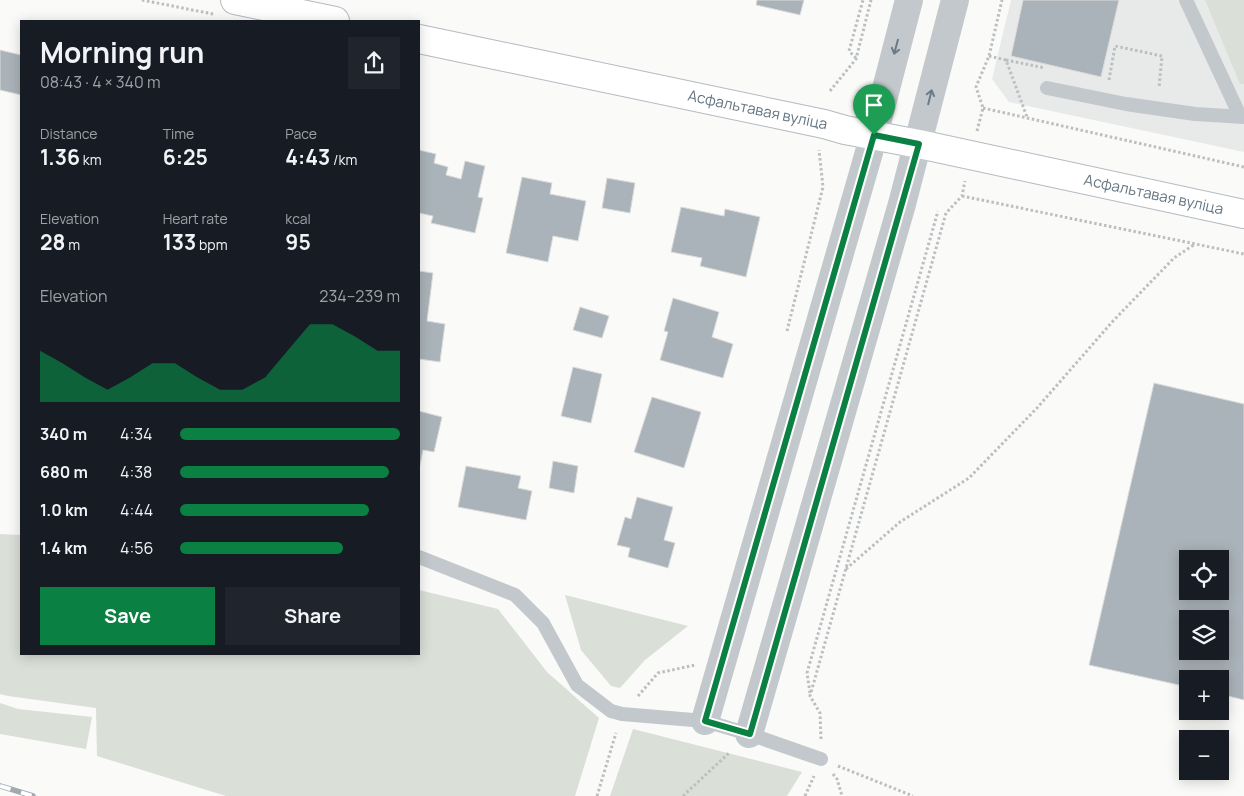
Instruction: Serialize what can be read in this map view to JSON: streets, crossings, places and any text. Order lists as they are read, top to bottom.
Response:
{
  "streets": {
    "street": ["Асфальтавая вуліца"]
  },
  "page": {
    "heading": ["Morning run", "08:43 · 4 × 340 m"],
    "stats": [
      ["Distance", "1.36 km"],
      ["Time", "6:25"],
      ["Pace", "4:43 /km"],
      ["Elevation", "28 m"],
      ["Heart rate", "133 bpm"],
      ["kcal", "95"]
    ],
    "chart": ["Elevation", "234–239 m"],
    "list": [
      {
        "name": "340 m",
        "note": "4:34"
      },
      {
        "name": "680 m",
        "note": "4:38"
      },
      {
        "name": "1.0 km",
        "note": "4:44"
      },
      {
        "name": "1.4 km",
        "note": "4:56"
      }
    ],
    "map_buttons": ["+", "−"],
    "buttons": ["Save", "Share"]
  }
}
